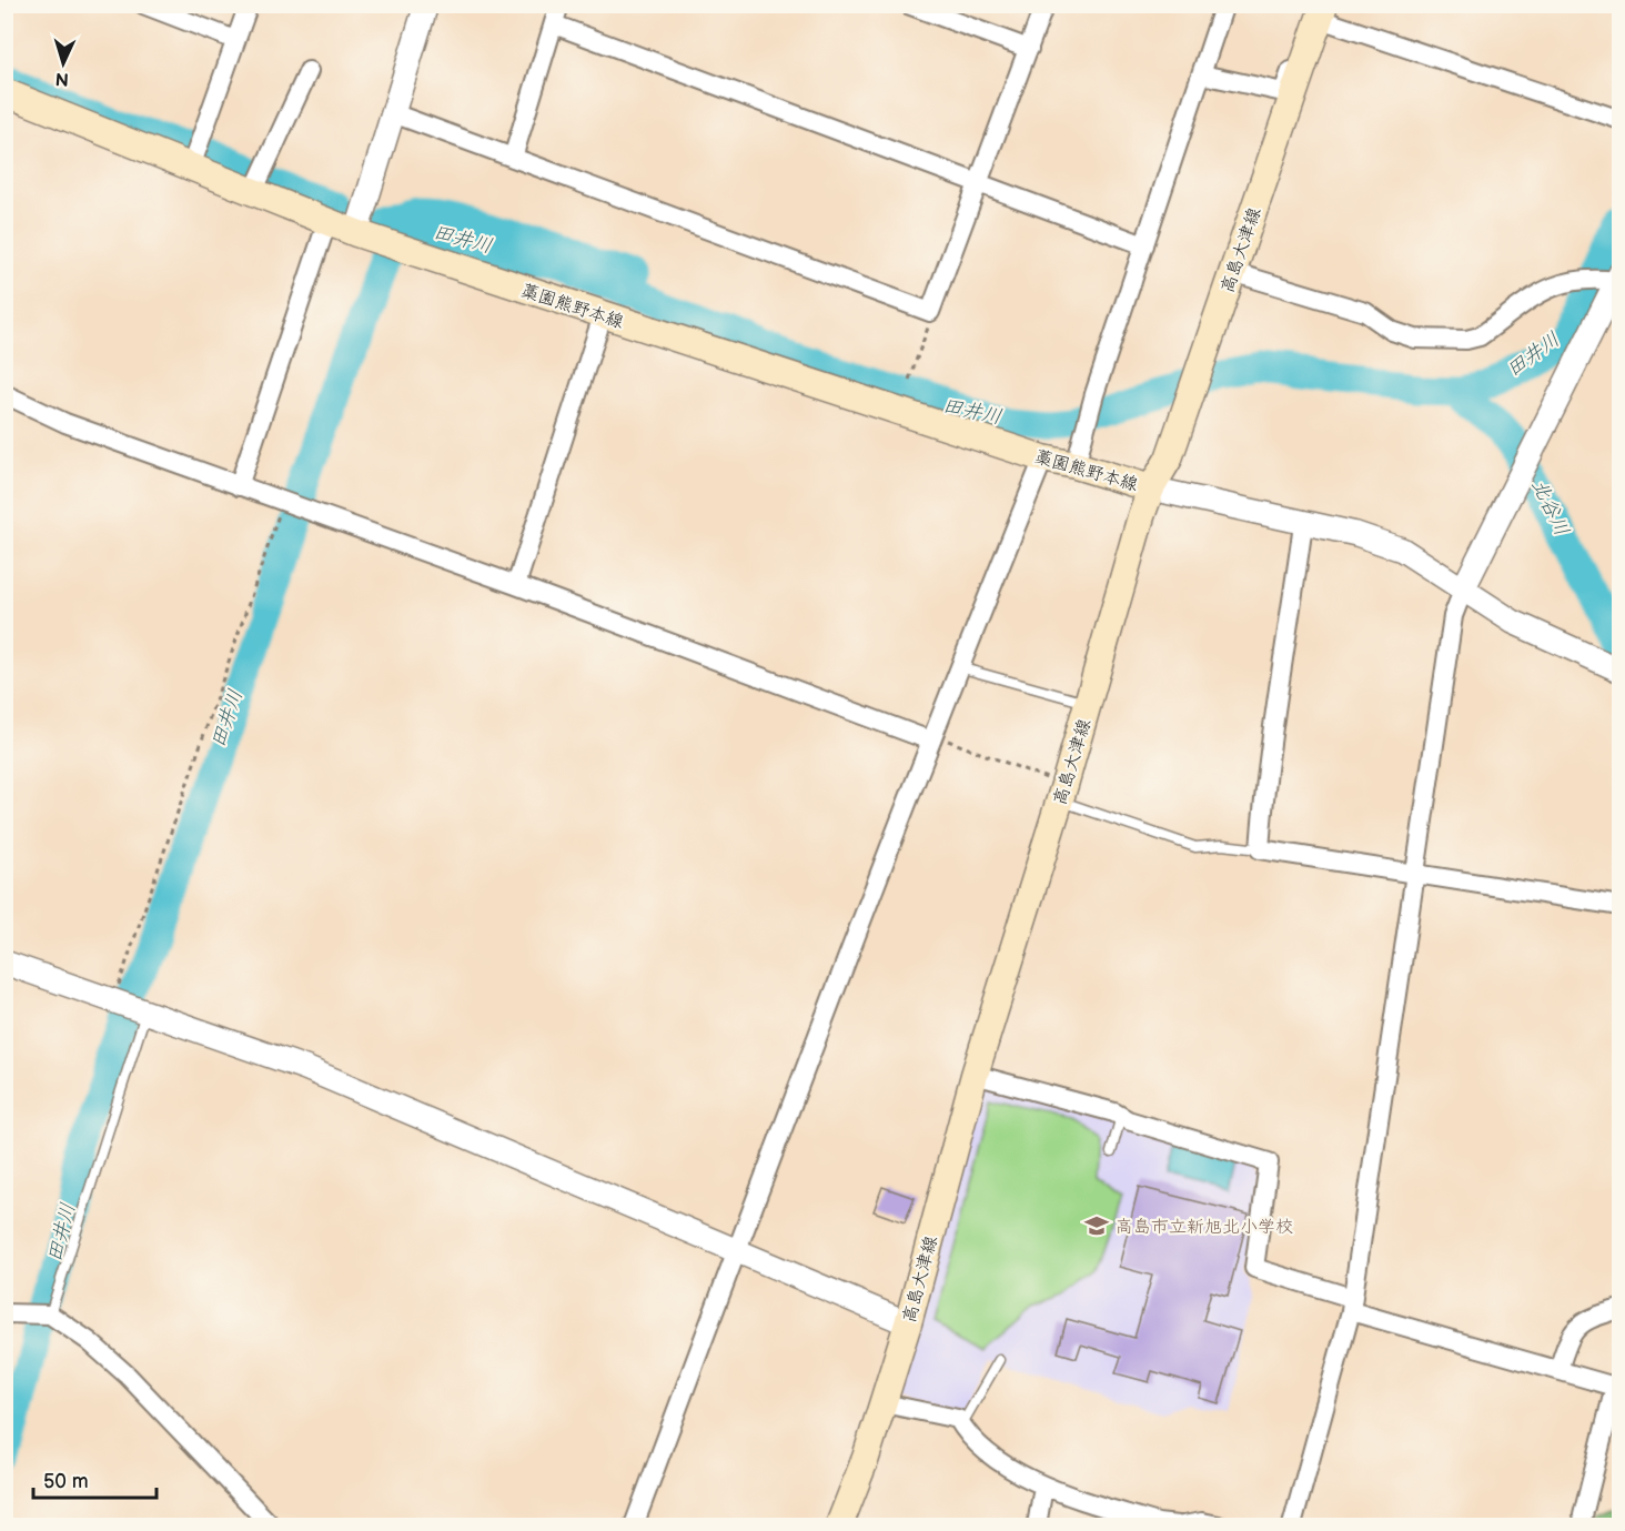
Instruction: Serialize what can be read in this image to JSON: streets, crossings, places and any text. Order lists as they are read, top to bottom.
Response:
{
  "streets": {
    "main road": ["高島大津線", "藁園熊野本線"]
  },
  "crossings": [
    ["高島大津線", "藁園熊野本線"]
  ],
  "water": ["田井川", "北谷川"],
  "places": {
    "school or university": ["高島市立新旭北小学校"]
  },
  "scale_bar": "50 m",
  "north": "bottom"
}
